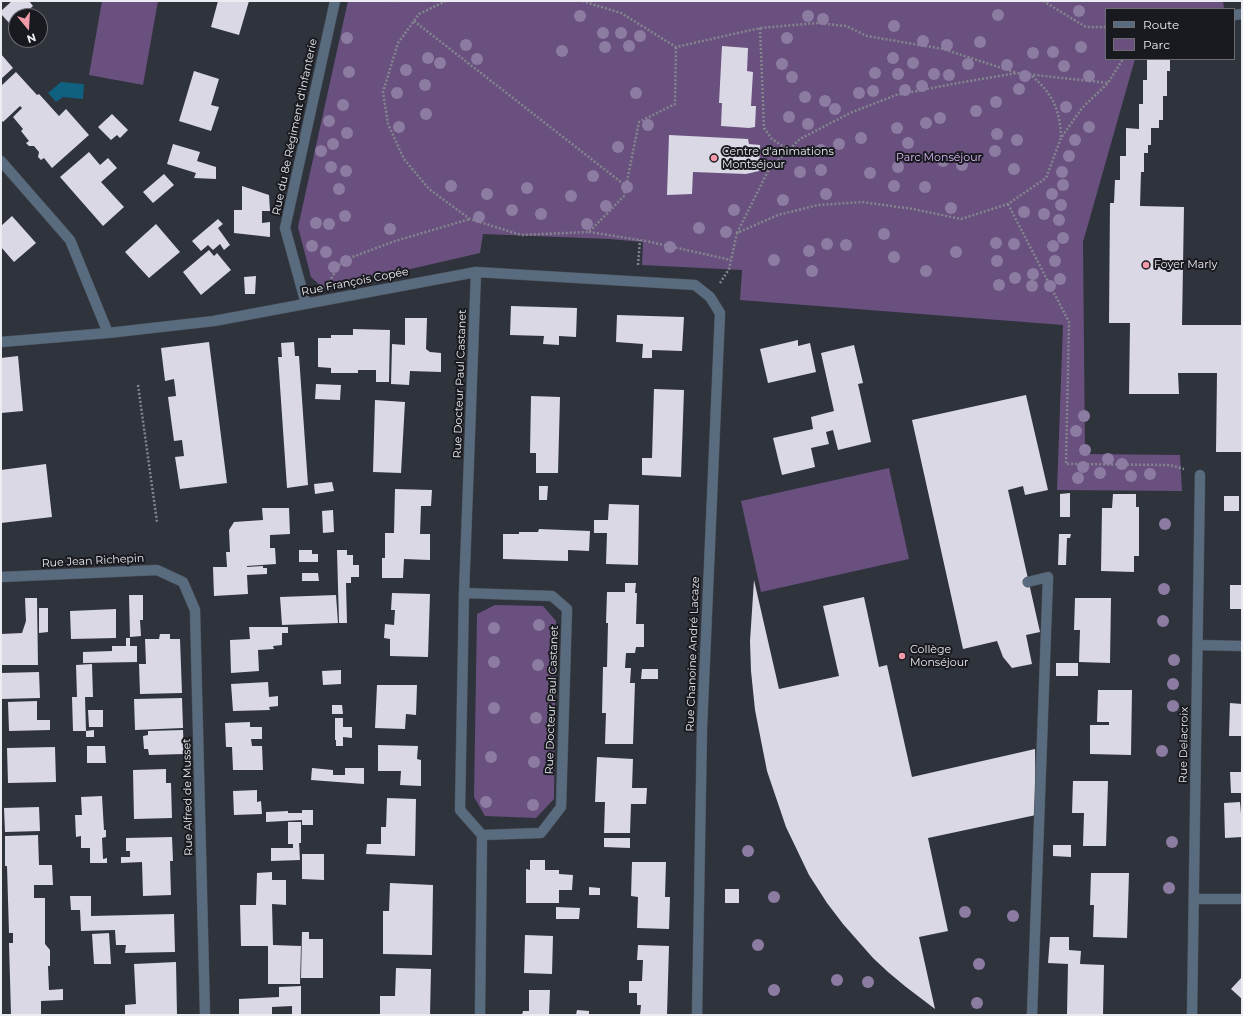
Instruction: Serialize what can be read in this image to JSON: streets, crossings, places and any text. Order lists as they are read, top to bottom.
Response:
{
  "streets": {
    "street": [
      "Rue du 8e Régiment d'Infanterie",
      "Rue François Copée",
      "Rue Docteur Paul Castanet",
      "Rue Jean Richepin",
      "Rue Chanoine André Lacaze",
      "Rue Delacroix",
      "Rue Alfred de Musset"
    ]
  },
  "crossings": [
    ["Rue du 8e Régiment d'Infanterie", "Rue François Copée"],
    ["Rue François Copée", "Rue Docteur Paul Castanet"],
    ["Rue François Copée", "Rue Chanoine André Lacaze"],
    ["Rue Jean Richepin", "Rue Alfred de Musset"]
  ],
  "parks": ["Parc Monséjour"],
  "places": ["Centre d'animations Montséjour", "Foyer Marly", "Collège Monséjour"],
  "legend": ["Route", "Parc"],
  "north": "bottom"
}
